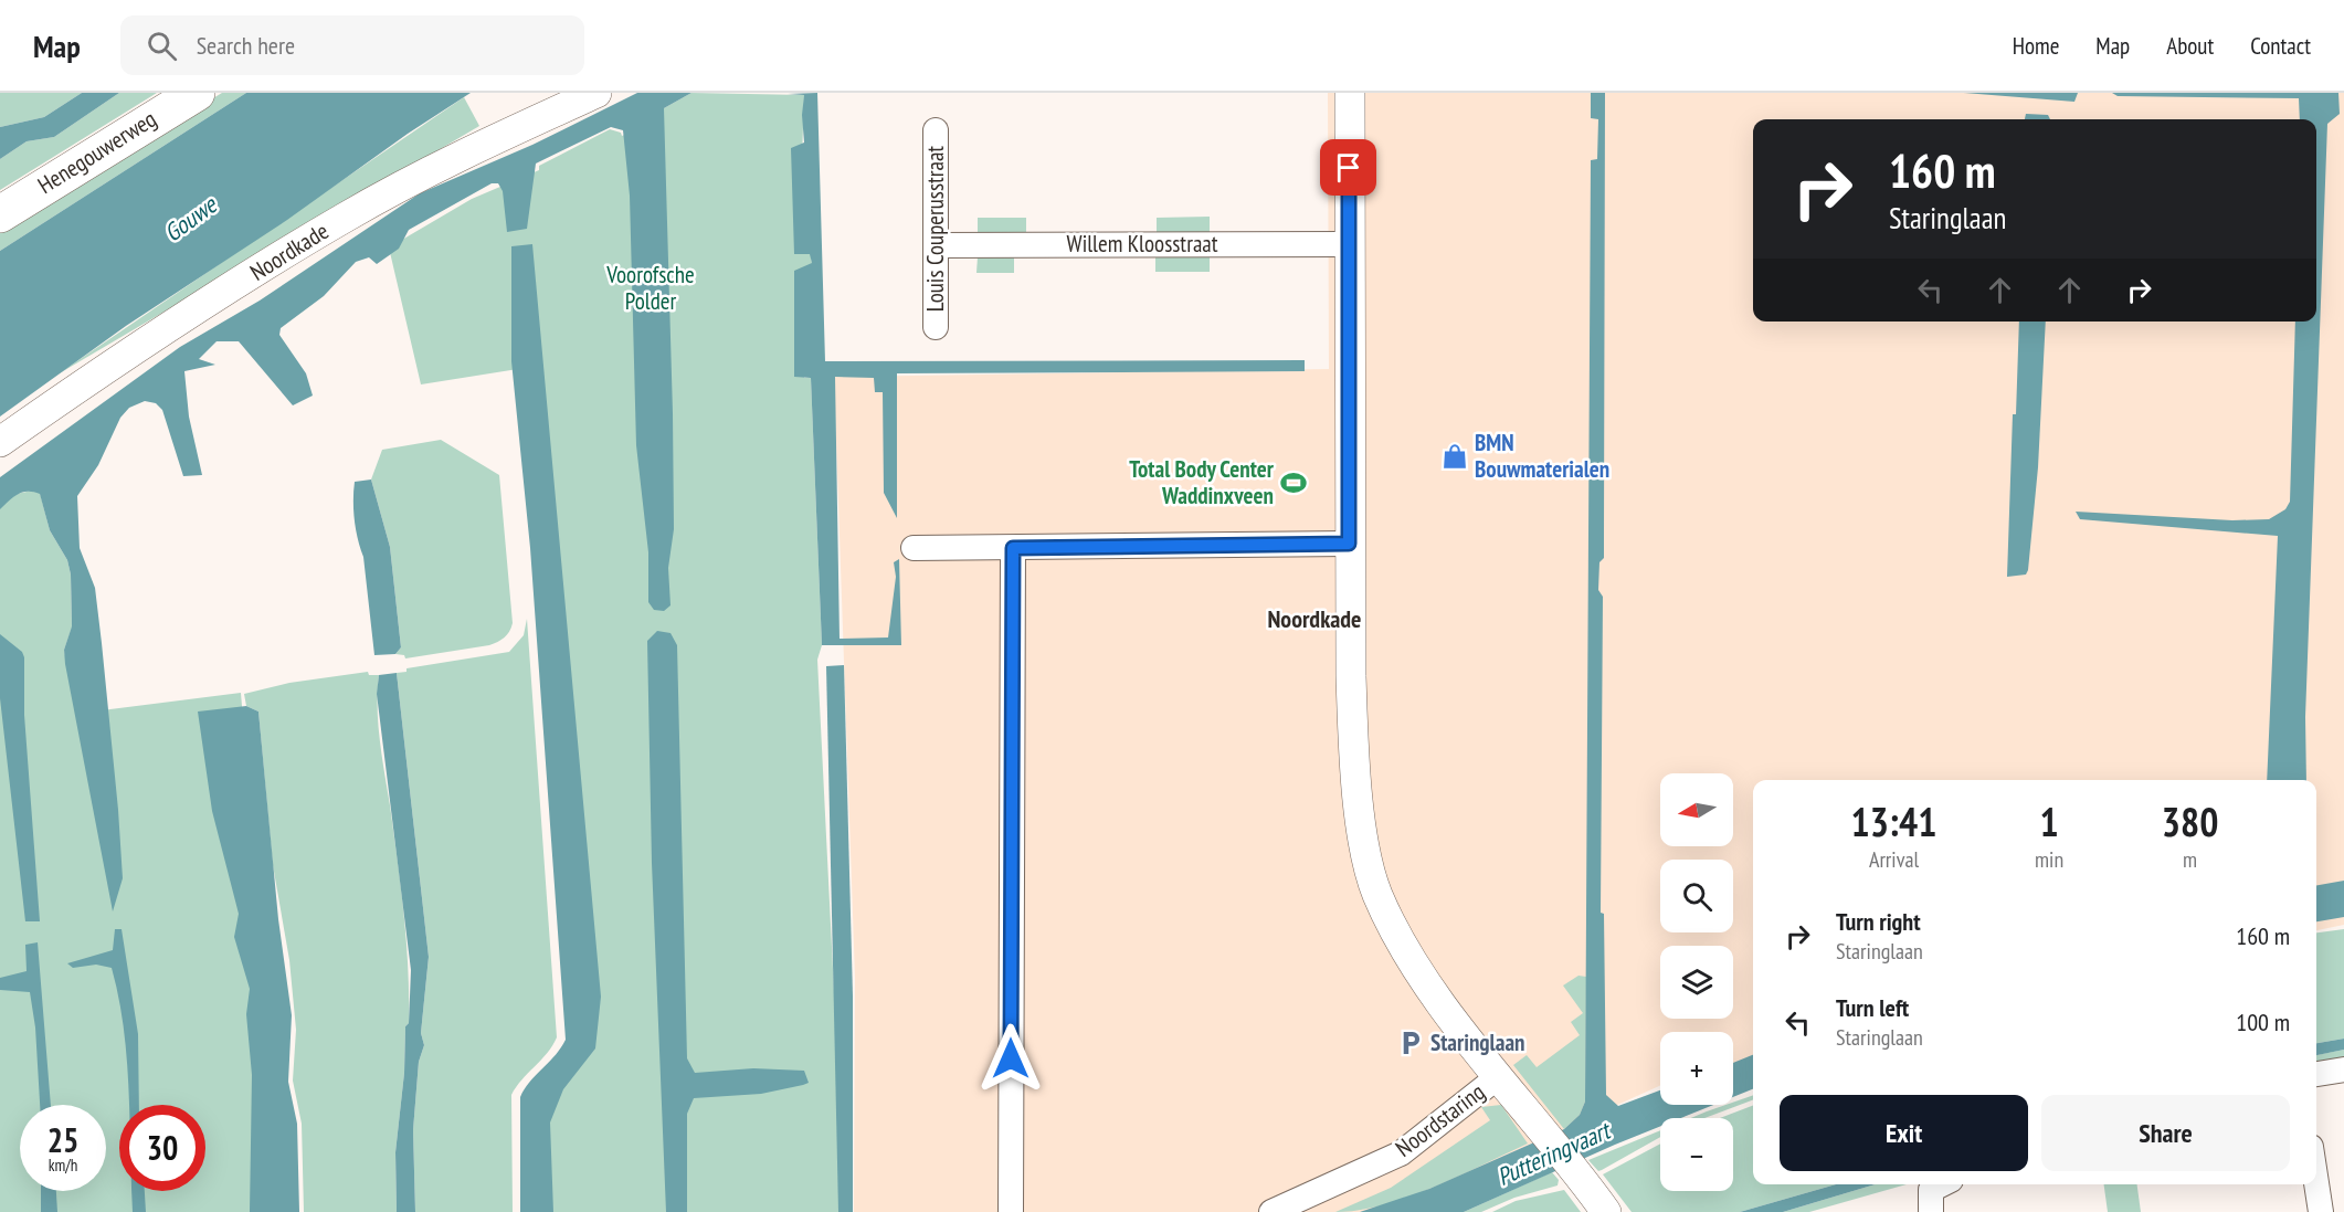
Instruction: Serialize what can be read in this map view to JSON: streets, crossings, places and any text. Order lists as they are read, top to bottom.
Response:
{
  "streets": {
    "main road": ["Henegouwerweg"],
    "street": [
      "Louis Couperusstraat",
      "Willem Kloosstraat",
      "Noordkade",
      "Noordstaring"
    ]
  },
  "crossings": [
    ["Louis Couperusstraat", "Willem Kloosstraat"]
  ],
  "districts": ["Noordkade"],
  "water": ["Gouwe", "Putteringvaart"],
  "parks": ["Voorofsche Polder"],
  "places": {
    "shop": ["BMN Bouwmaterialen"],
    "sports": ["Total Body Center Waddinxveen"],
    "parking": ["Staringlaan"]
  },
  "north": "left",
  "page": {
    "header": "Map",
    "search": "Search here",
    "nav": [
      "Home",
      "Map",
      "About",
      "Contact"
    ],
    "turn": ["160 m", "Staringlaan"],
    "map_buttons": ["+", "−"],
    "eta": [
      "13:41",
      "Arrival",
      "1",
      "min",
      "380",
      "m"
    ],
    "list": [
      {
        "name": "Turn right",
        "note": "Staringlaan",
        "value": "160 m"
      },
      {
        "name": "Turn left",
        "note": "Staringlaan",
        "value": "100 m"
      }
    ],
    "buttons": ["Exit", "Share"],
    "speed": "25 km/h",
    "limit": "30"
  }
}
